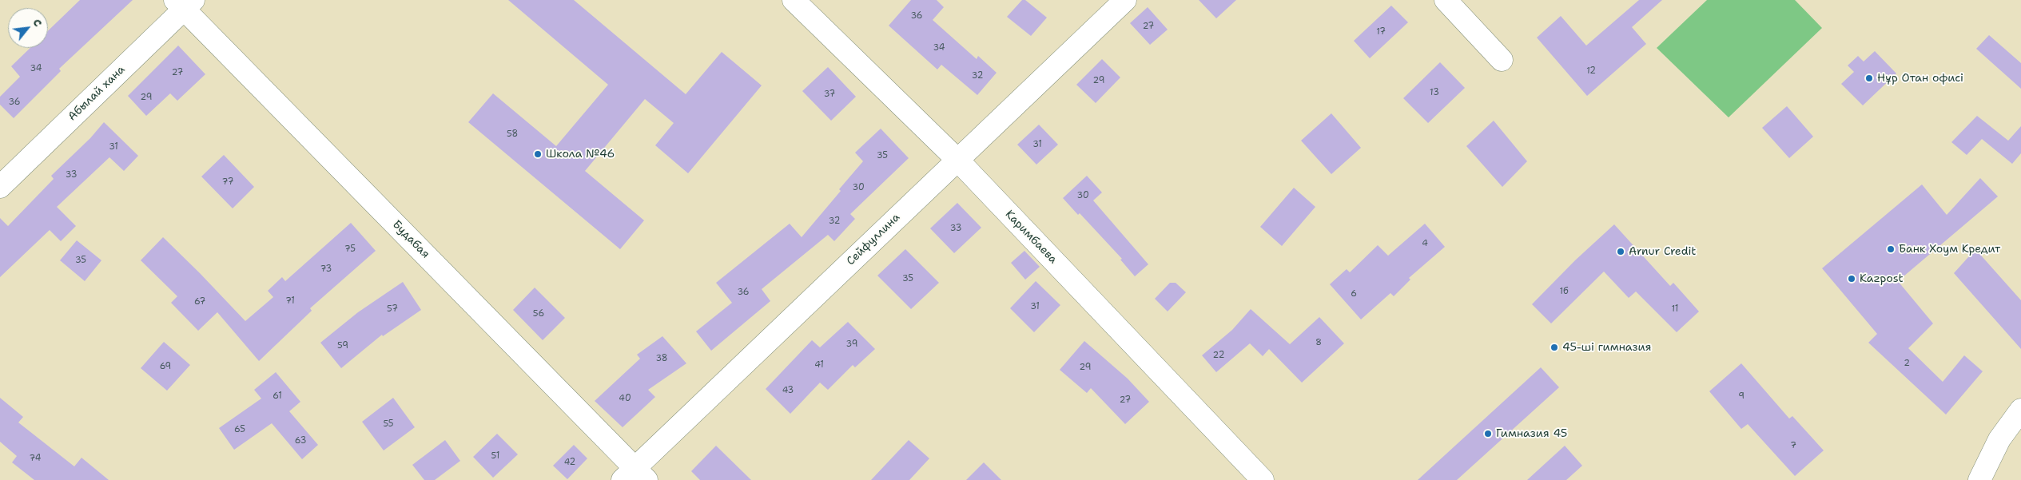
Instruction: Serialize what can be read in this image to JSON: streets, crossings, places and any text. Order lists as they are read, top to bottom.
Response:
{
  "streets": {
    "street": [
      "Абылай хана",
      "Каримбаева",
      "Будабая",
      "Сейфуллина"
    ]
  },
  "crossings": [
    ["Абылай хана", "Будабая"],
    ["Каримбаева", "Сейфуллина"],
    ["Будабая", "Сейфуллина"]
  ],
  "places": [
    "Нұр Отан офисі",
    "Школа №46",
    "Банк Хоум Кредит",
    "Arnur Credit",
    "Kazpost",
    "45-ші гимназия",
    "Гимназия 45"
  ],
  "house_numbers": [
    "36",
    "27",
    "17",
    "34",
    "34",
    "12",
    "27",
    "32",
    "29",
    "13",
    "37",
    "29",
    "36",
    "58",
    "31",
    "31",
    "35",
    "33",
    "77",
    "30",
    "30",
    "32",
    "33",
    "4",
    "75",
    "35",
    "73",
    "35",
    "1б",
    "36",
    "6",
    "71",
    "67",
    "31",
    "57",
    "11",
    "56",
    "8",
    "39",
    "59",
    "22",
    "38",
    "2",
    "41",
    "69",
    "29",
    "43",
    "61",
    "9",
    "40",
    "27",
    "55",
    "65",
    "63",
    "7",
    "51",
    "74",
    "42"
  ],
  "north": "top right"
}
